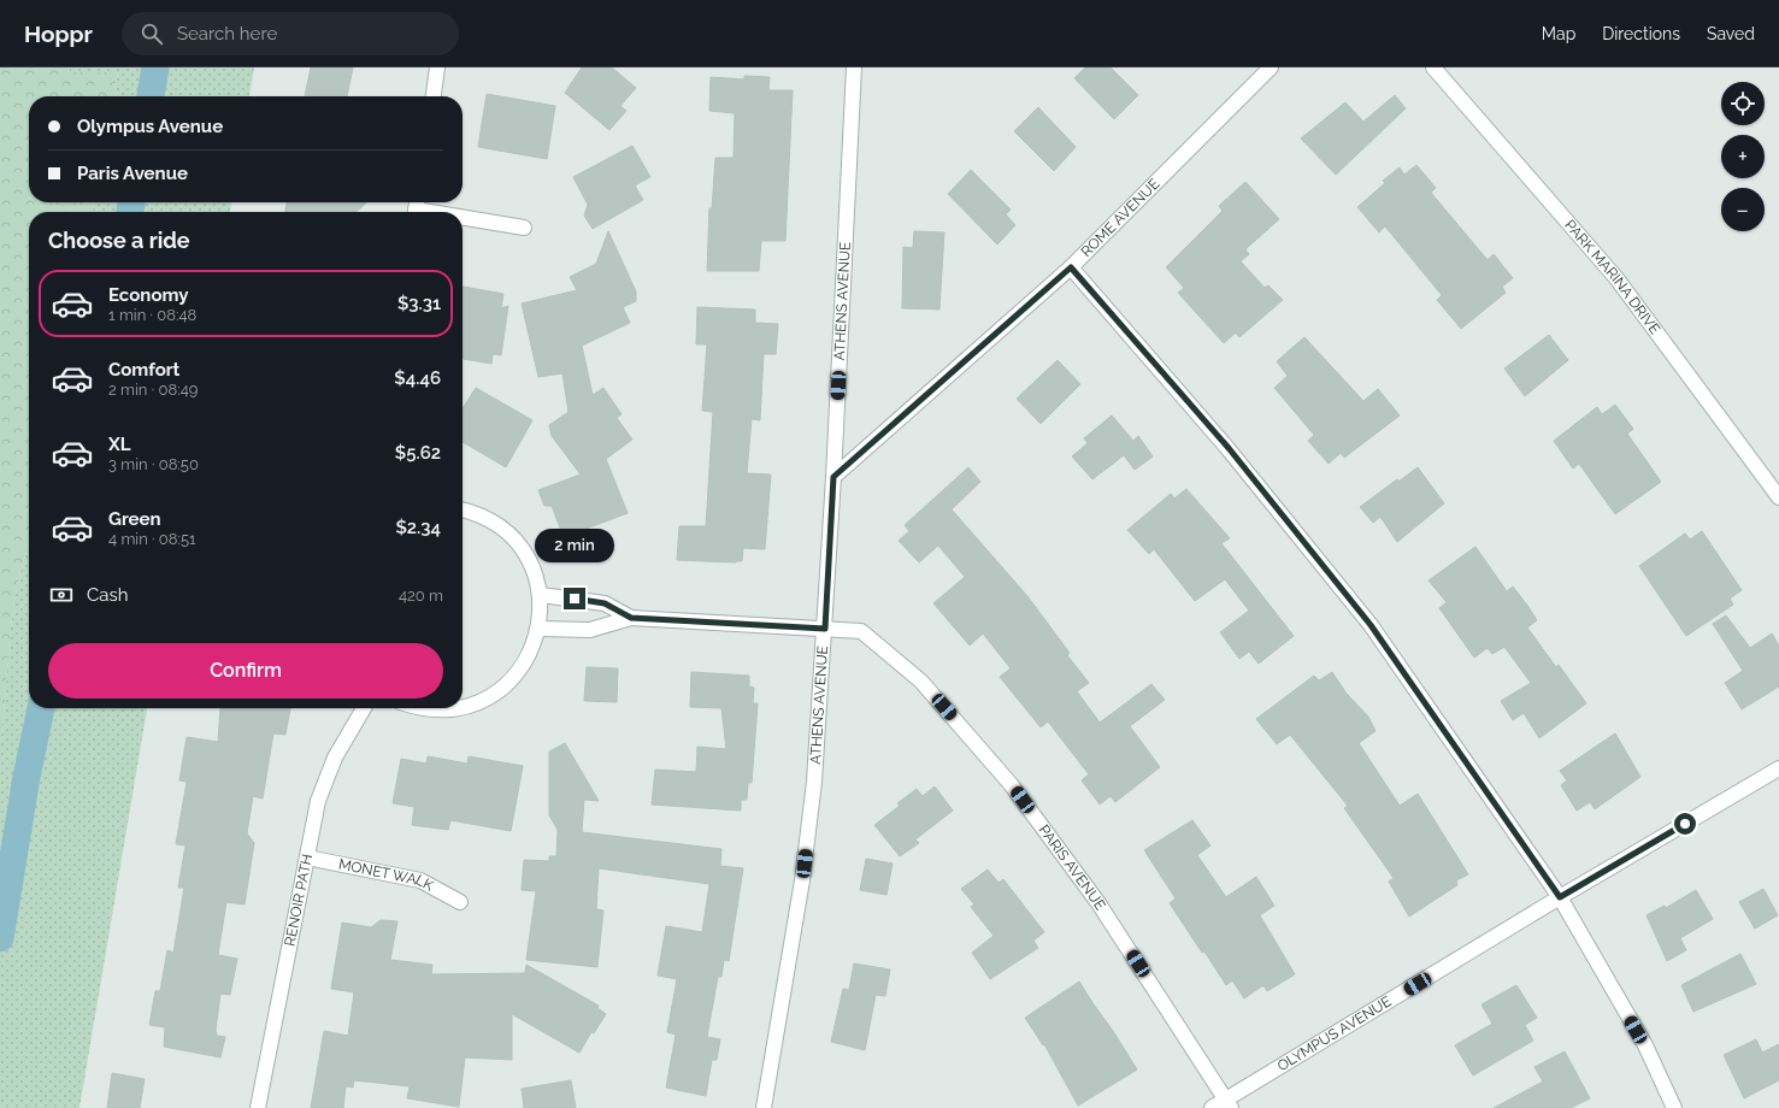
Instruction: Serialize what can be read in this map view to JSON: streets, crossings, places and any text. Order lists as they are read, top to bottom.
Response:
{
  "streets": {
    "street": [
      "ROME AVENUE",
      "PARK MARINA DRIVE",
      "ATHENS AVENUE",
      "PARIS AVENUE",
      "MONET WALK",
      "RENOIR PATH",
      "OLYMPUS AVENUE"
    ]
  },
  "crossings": [
    ["ROME AVENUE", "ATHENS AVENUE"],
    ["ATHENS AVENUE", "PARIS AVENUE"],
    ["PARIS AVENUE", "OLYMPUS AVENUE"],
    ["MONET WALK", "RENOIR PATH"]
  ],
  "page": {
    "header": "Hoppr",
    "search": "Search here",
    "nav": ["Map", "Directions", "Saved"],
    "map_buttons": ["+", "−"],
    "banner": ["Olympus Avenue", "Paris Avenue"],
    "heading": "Choose a ride",
    "list": [
      {
        "name": "Economy",
        "note": "1 min · 08:48",
        "value": "$3.31"
      },
      {
        "name": "Comfort",
        "note": "2 min · 08:49",
        "value": "$4.46"
      },
      {
        "name": "XL",
        "note": "3 min · 08:50",
        "value": "$5.62"
      },
      {
        "name": "Green",
        "note": "4 min · 08:51",
        "value": "$2.34"
      }
    ],
    "bubble": "2 min",
    "pay": ["Cash", "420 m"],
    "buttons": "Confirm"
  }
}
